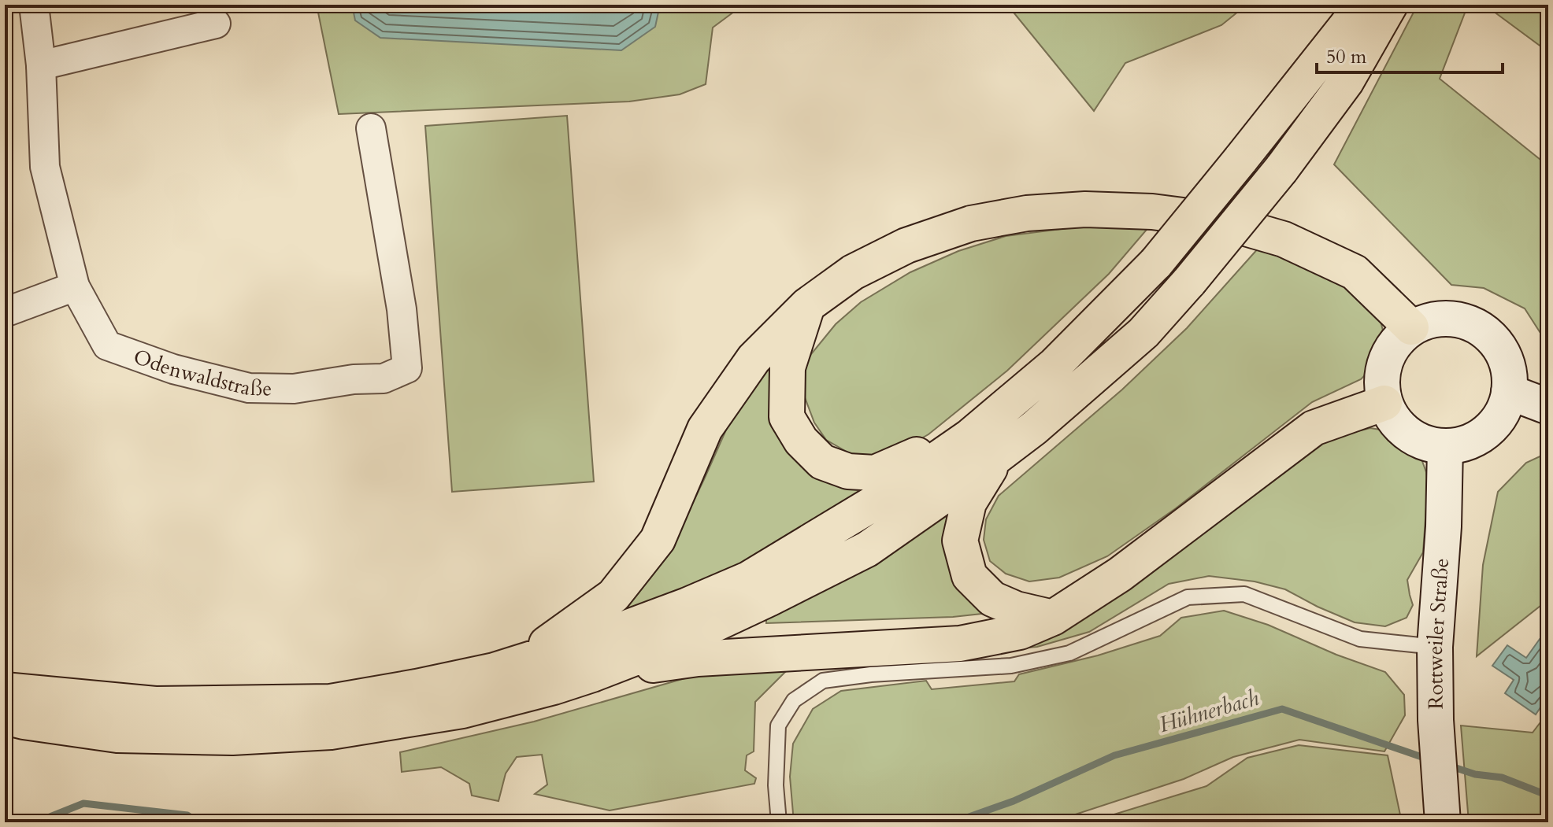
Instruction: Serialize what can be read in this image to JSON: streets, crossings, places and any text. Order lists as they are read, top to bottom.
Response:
{
  "streets": {
    "main road": ["Rottweiler Straße"],
    "street": ["Odenwaldstraße"]
  },
  "water": ["Hühnerbach"],
  "scale_bar": "50 m"
}
